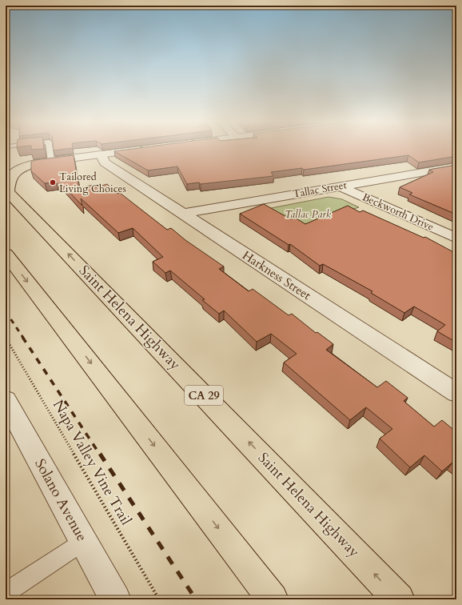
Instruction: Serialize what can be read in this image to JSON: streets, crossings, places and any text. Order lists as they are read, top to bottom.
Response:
{
  "streets": {
    "highway": ["Saint Helena Highway", "CA 29"],
    "street": [
      "Tallac Street",
      "Beckworth Drive",
      "Harkness Street",
      "Solano Avenue"
    ],
    "path": ["Napa Valley Vine Trail"]
  },
  "crossings": [
    ["Tallac Street", "Beckworth Drive"],
    ["Tallac Street", "Harkness Street"]
  ],
  "parks": ["Tallac Park"],
  "places": ["Tailored Living Choices"]
}
